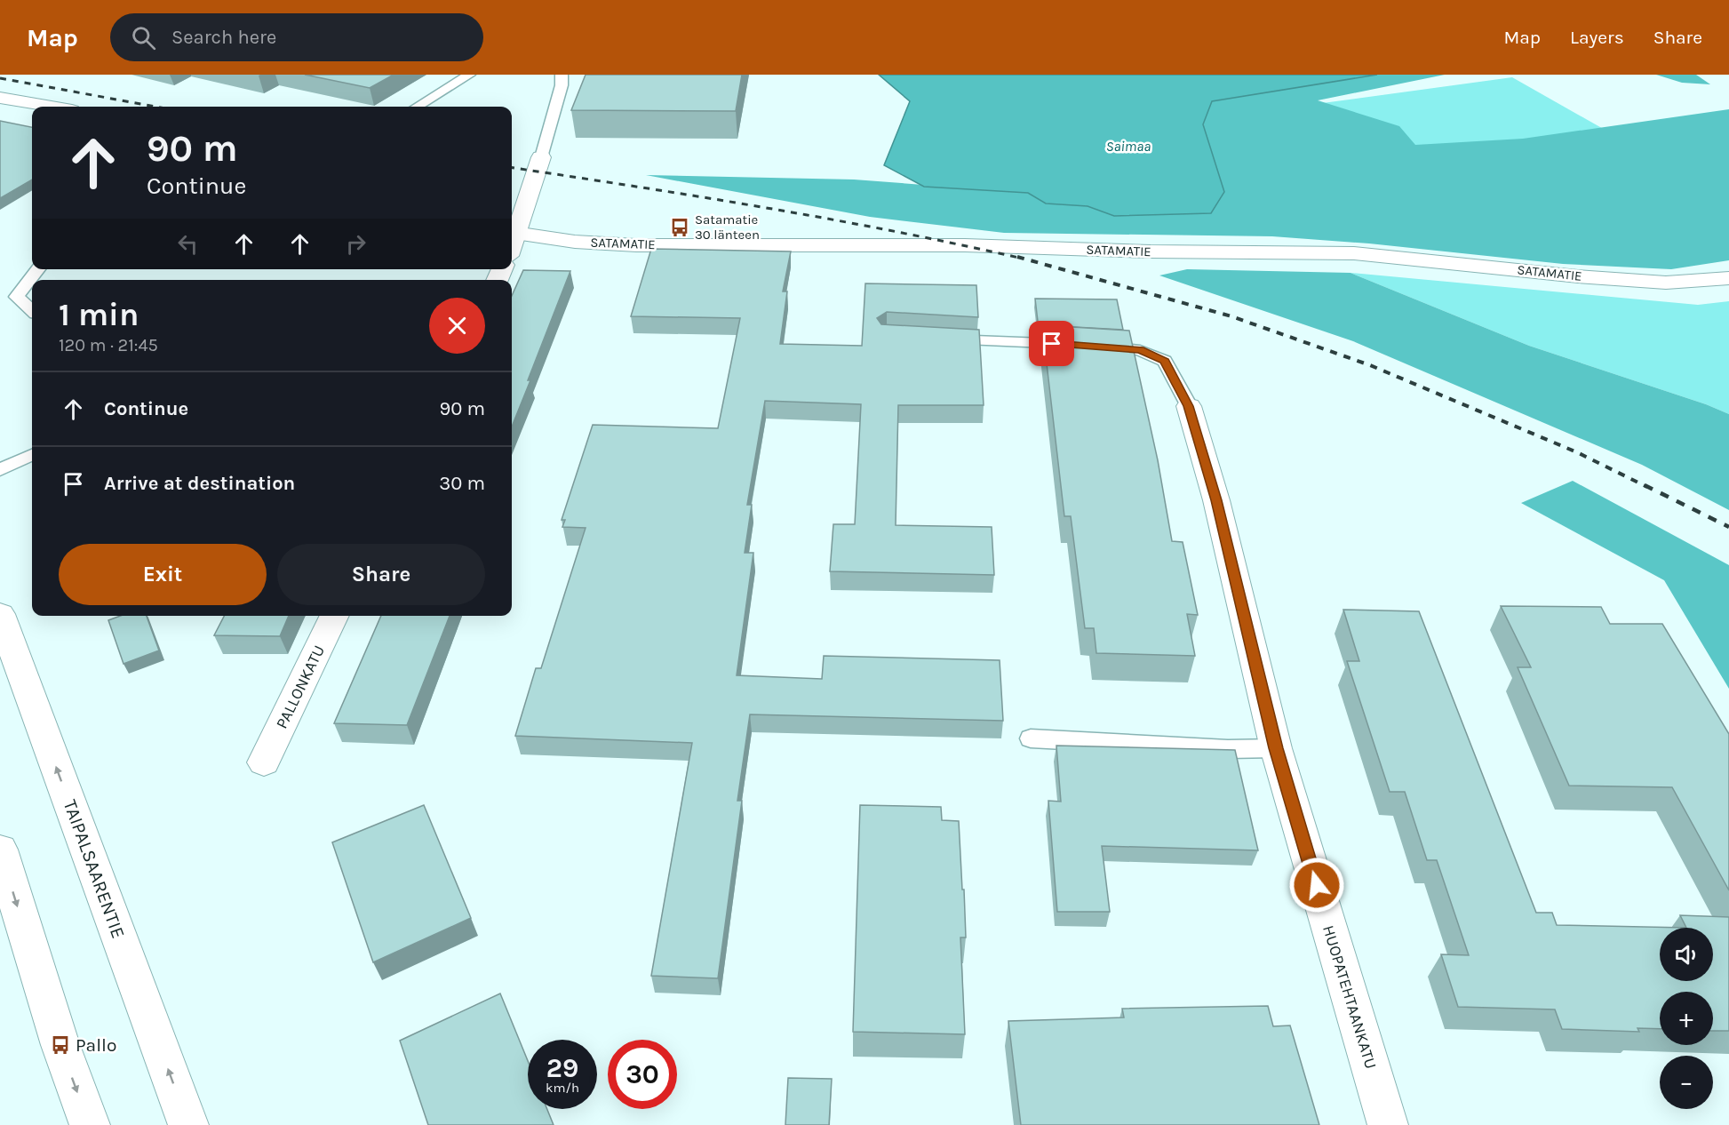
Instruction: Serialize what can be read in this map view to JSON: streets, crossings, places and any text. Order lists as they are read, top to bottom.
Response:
{
  "streets": {
    "street": [
      "SATAMATIE",
      "PALLONKATU",
      "TAIPALSAARENTIE",
      "HUOPATEHTAANKATU"
    ]
  },
  "water": ["Saimaa"],
  "places": {
    "bus stop": ["Satamatie 30 länteen", "Pallo"]
  },
  "page": {
    "header": "Map",
    "search": "Search here",
    "nav": ["Map", "Layers", "Share"],
    "turn": ["90 m", "Continue"],
    "heading": ["1 min", "120 m · 21:45"],
    "list": [
      {
        "name": "Continue",
        "value": "90 m"
      },
      {
        "name": "Arrive at destination",
        "value": "30 m"
      }
    ],
    "buttons": ["Exit", "Share"],
    "map_buttons": ["+", "−"],
    "speed": "29 km/h",
    "limit": "30"
  }
}
